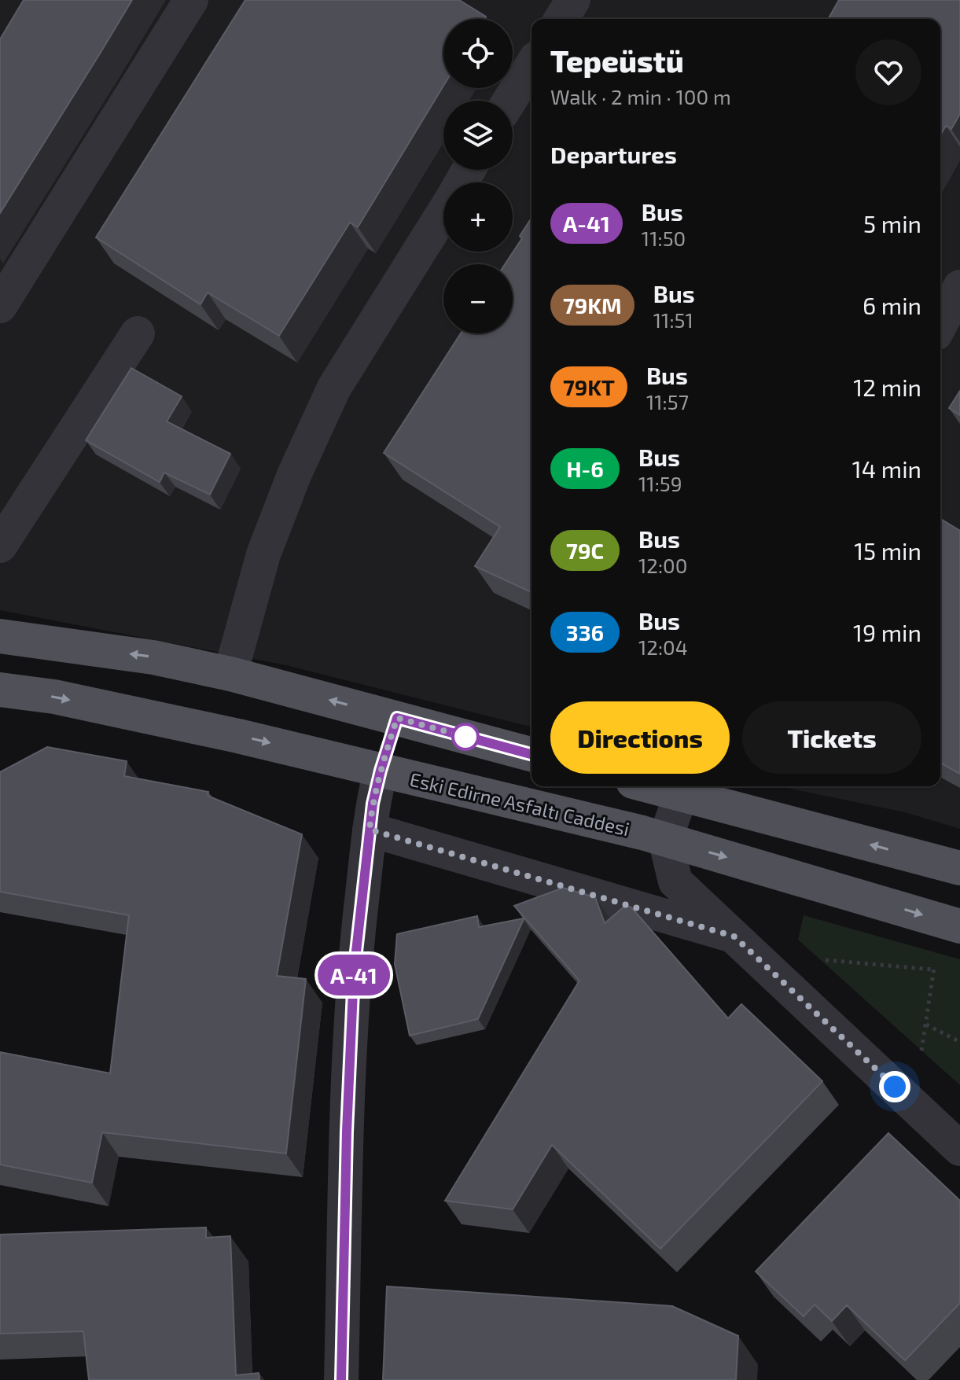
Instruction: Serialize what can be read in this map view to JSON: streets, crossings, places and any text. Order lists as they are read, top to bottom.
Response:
{
  "streets": {
    "main road": ["Eski Edirne Asfaltı Caddesi"]
  },
  "lines": ["bus line A-41"],
  "page": {
    "on_map": "A-41",
    "map_buttons": ["+", "−"],
    "heading": [
      ["Tepeüstü", "Walk · 2 min · 100 m"],
      "Departures"
    ],
    "list": [
      {
        "mark": "A-41",
        "name": "Bus",
        "note": "11:50",
        "value": "5 min"
      },
      {
        "mark": "79KM",
        "name": "Bus",
        "note": "11:51",
        "value": "6 min"
      },
      {
        "mark": "79KT",
        "name": "Bus",
        "note": "11:57",
        "value": "12 min"
      },
      {
        "mark": "H-6",
        "name": "Bus",
        "note": "11:59",
        "value": "14 min"
      },
      {
        "mark": "79C",
        "name": "Bus",
        "note": "12:00",
        "value": "15 min"
      },
      {
        "mark": "336",
        "name": "Bus",
        "note": "12:04",
        "value": "19 min"
      }
    ],
    "buttons": ["Directions", "Tickets"]
  }
}
